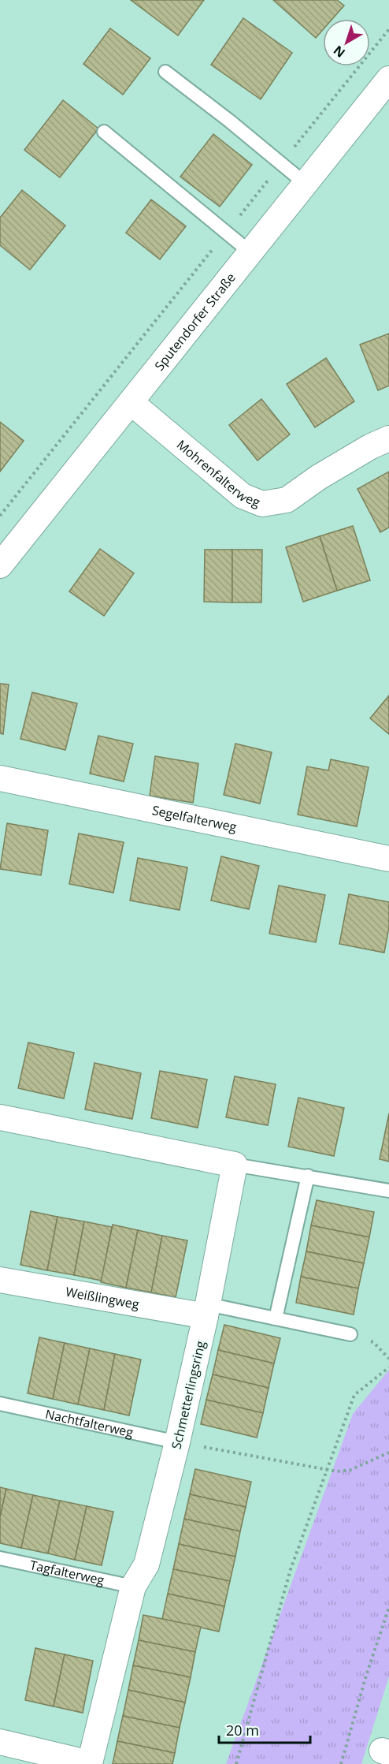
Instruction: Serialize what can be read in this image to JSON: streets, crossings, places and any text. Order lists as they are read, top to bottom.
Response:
{
  "streets": {
    "street": [
      "Sputendorfer Straße",
      "Mohrenfalterweg",
      "Segelfalterweg",
      "Weißlingweg",
      "Schmetterlingsring"
    ],
    "lane": ["Nachtfalterweg", "Tagfalterweg"]
  },
  "crossings": [
    ["Sputendorfer Straße", "Mohrenfalterweg"],
    ["Weißlingweg", "Schmetterlingsring"],
    ["Schmetterlingsring", "Nachtfalterweg"],
    ["Schmetterlingsring", "Tagfalterweg"]
  ],
  "scale_bar": "20 m",
  "north": "bottom left"
}
